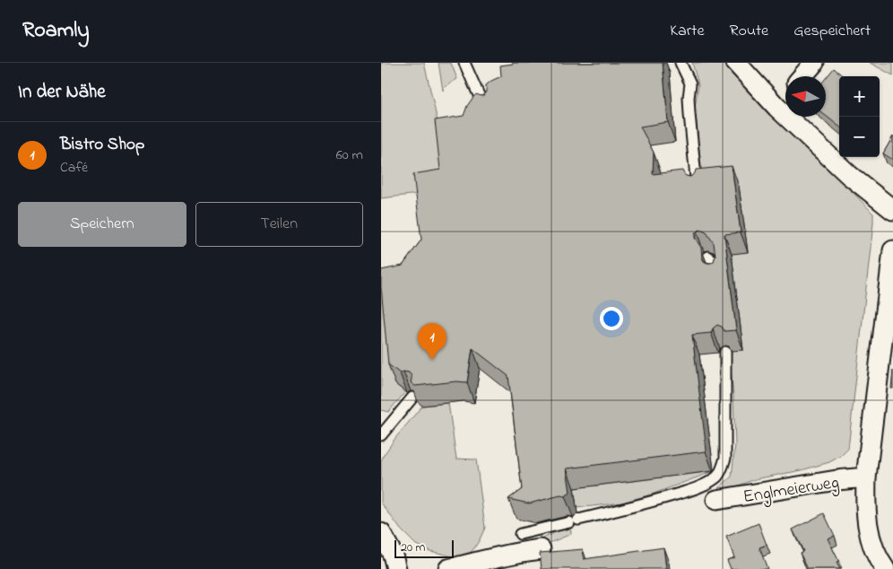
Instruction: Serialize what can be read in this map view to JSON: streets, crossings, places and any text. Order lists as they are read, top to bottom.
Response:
{
  "streets": {
    "street": ["Englmeierweg"]
  },
  "scale_bar": "20 m",
  "north": "left",
  "page": {
    "header": "Roamly",
    "nav": ["Karte", "Route", "Gespeichert"],
    "heading": "In der Nähe",
    "map_buttons": ["+", "−"],
    "list": [
      {
        "mark": "1",
        "name": "Bistro Shop",
        "note": "Café",
        "value": "60 m"
      }
    ],
    "buttons": ["Speichern", "Teilen"],
    "pins": "1",
    "scale": "20 m"
  }
}
